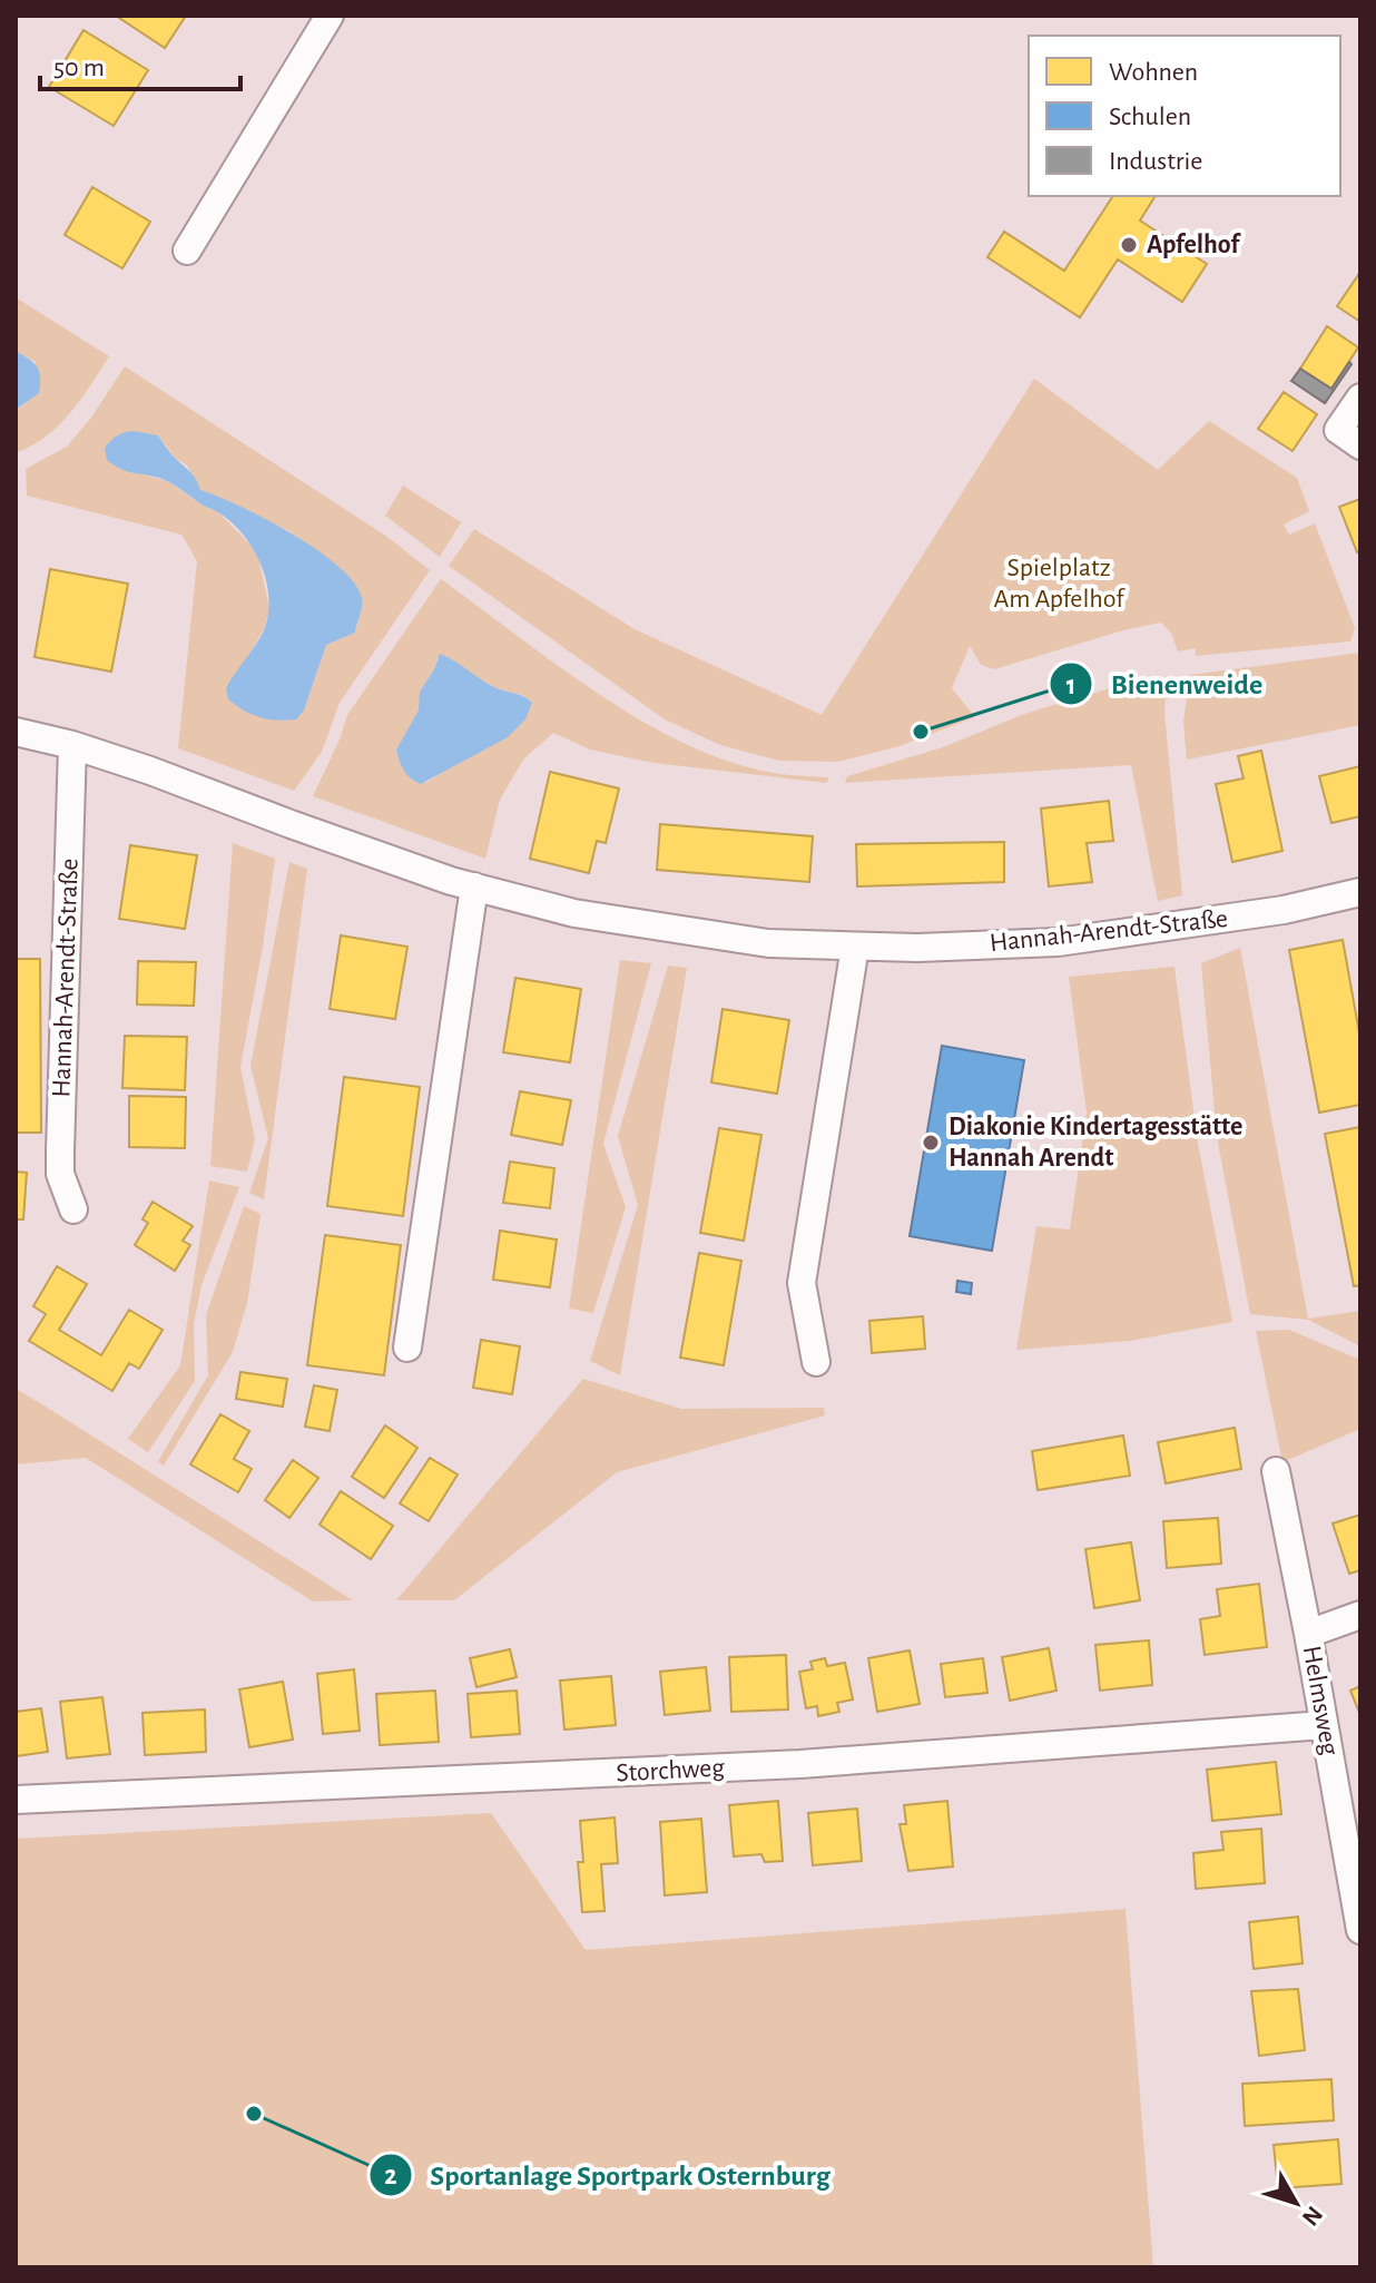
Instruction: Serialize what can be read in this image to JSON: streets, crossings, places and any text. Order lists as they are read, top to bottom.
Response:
{
  "streets": {
    "street": ["Hannah-Arendt-Straße", "Helmsweg", "Storchweg"]
  },
  "crossings": [
    ["Helmsweg", "Storchweg"]
  ],
  "parks": ["Spielplatz Am Apfelhof"],
  "places": [
    "Apfelhof",
    "Bienenweide",
    "Diakonie Kindertagesstätte Hannah Arendt",
    "Sportanlage Sportpark Osternburg"
  ],
  "legend": ["Wohnen", "Schulen", "Industrie"],
  "scale_bar": "50 m",
  "north": "bottom right"
}
